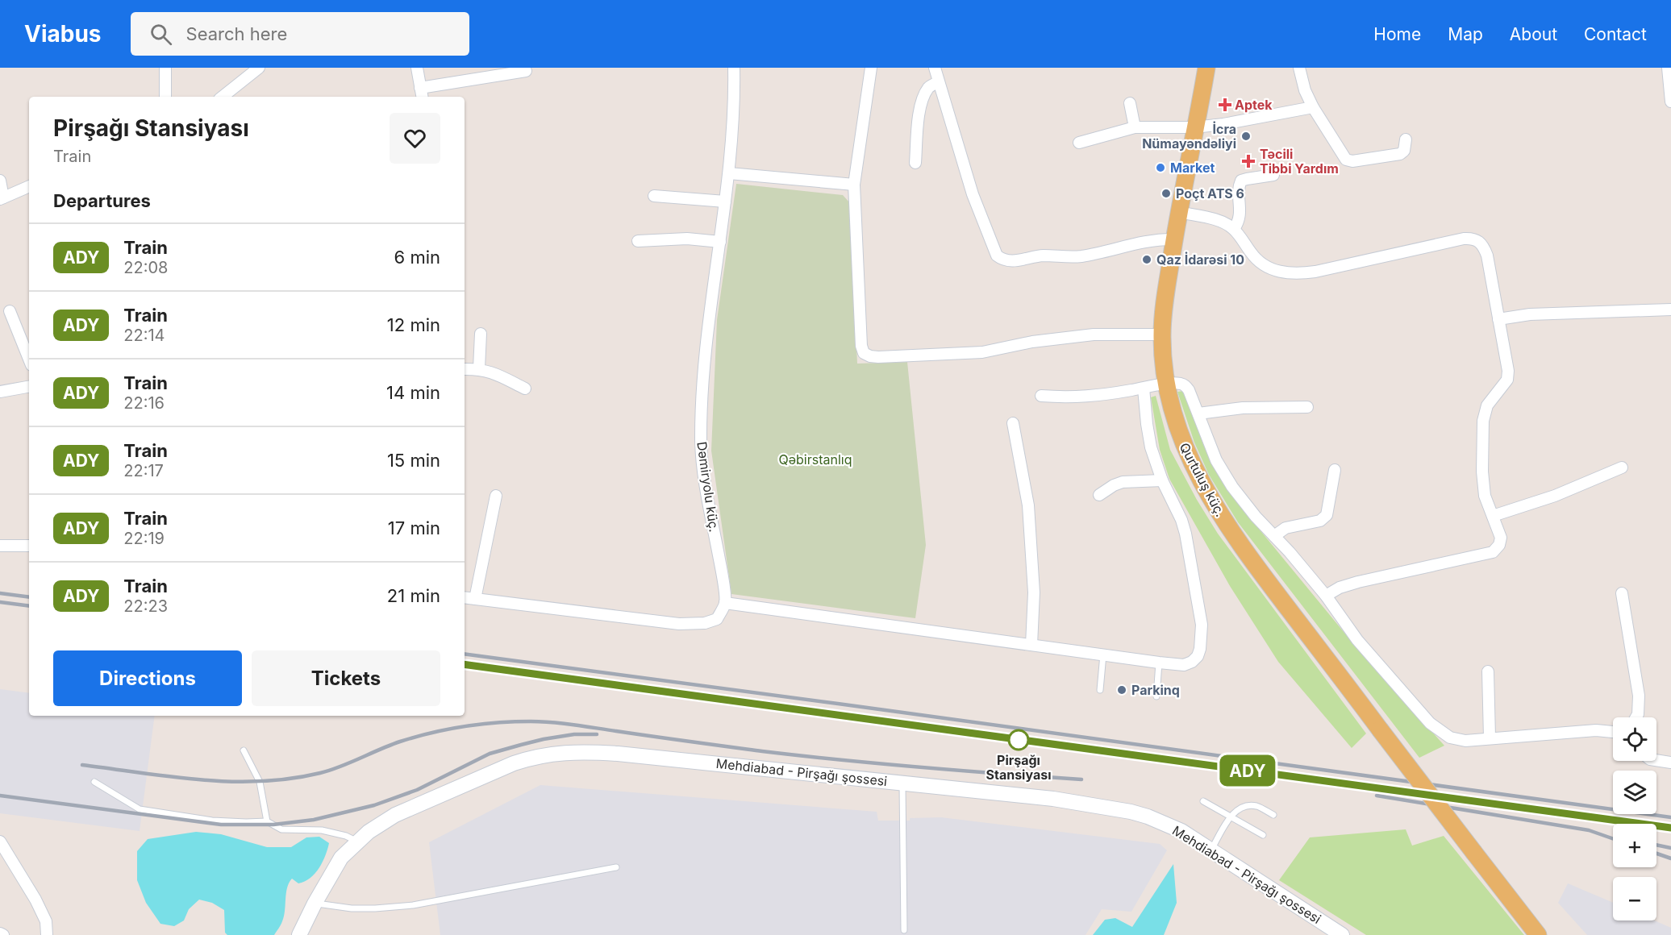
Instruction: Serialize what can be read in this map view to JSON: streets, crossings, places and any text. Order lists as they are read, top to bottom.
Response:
{
  "streets": {
    "main road": ["Qurtuluş küç.", "Mehdiabad - Pirşağı şossesi"],
    "street": ["Dəmiryolu küç."]
  },
  "parks": ["Qəbirstanlıq"],
  "places": {
    "health": ["Aptek", "Təcili Tibbi Yardım"],
    "other": [
      "İcra Nümayəndəliyi",
      "Market",
      "Poçt ATS 6",
      "Qaz İdarəsi 10",
      "Parkinq",
      "Pirşağı Stansiyası"
    ]
  },
  "page": {
    "header": "Viabus",
    "search": "Search here",
    "nav": [
      "Home",
      "Map",
      "About",
      "Contact"
    ],
    "on_map": "ADY",
    "heading": [
      ["Pirşağı Stansiyası", "Train"],
      "Departures"
    ],
    "list": [
      {
        "mark": "ADY",
        "name": "Train",
        "note": "22:08",
        "value": "6 min"
      },
      {
        "mark": "ADY",
        "name": "Train",
        "note": "22:14",
        "value": "12 min"
      },
      {
        "mark": "ADY",
        "name": "Train",
        "note": "22:16",
        "value": "14 min"
      },
      {
        "mark": "ADY",
        "name": "Train",
        "note": "22:17",
        "value": "15 min"
      },
      {
        "mark": "ADY",
        "name": "Train",
        "note": "22:19",
        "value": "17 min"
      },
      {
        "mark": "ADY",
        "name": "Train",
        "note": "22:23",
        "value": "21 min"
      }
    ],
    "buttons": ["Directions", "Tickets"],
    "map_buttons": ["+", "−"]
  }
}
